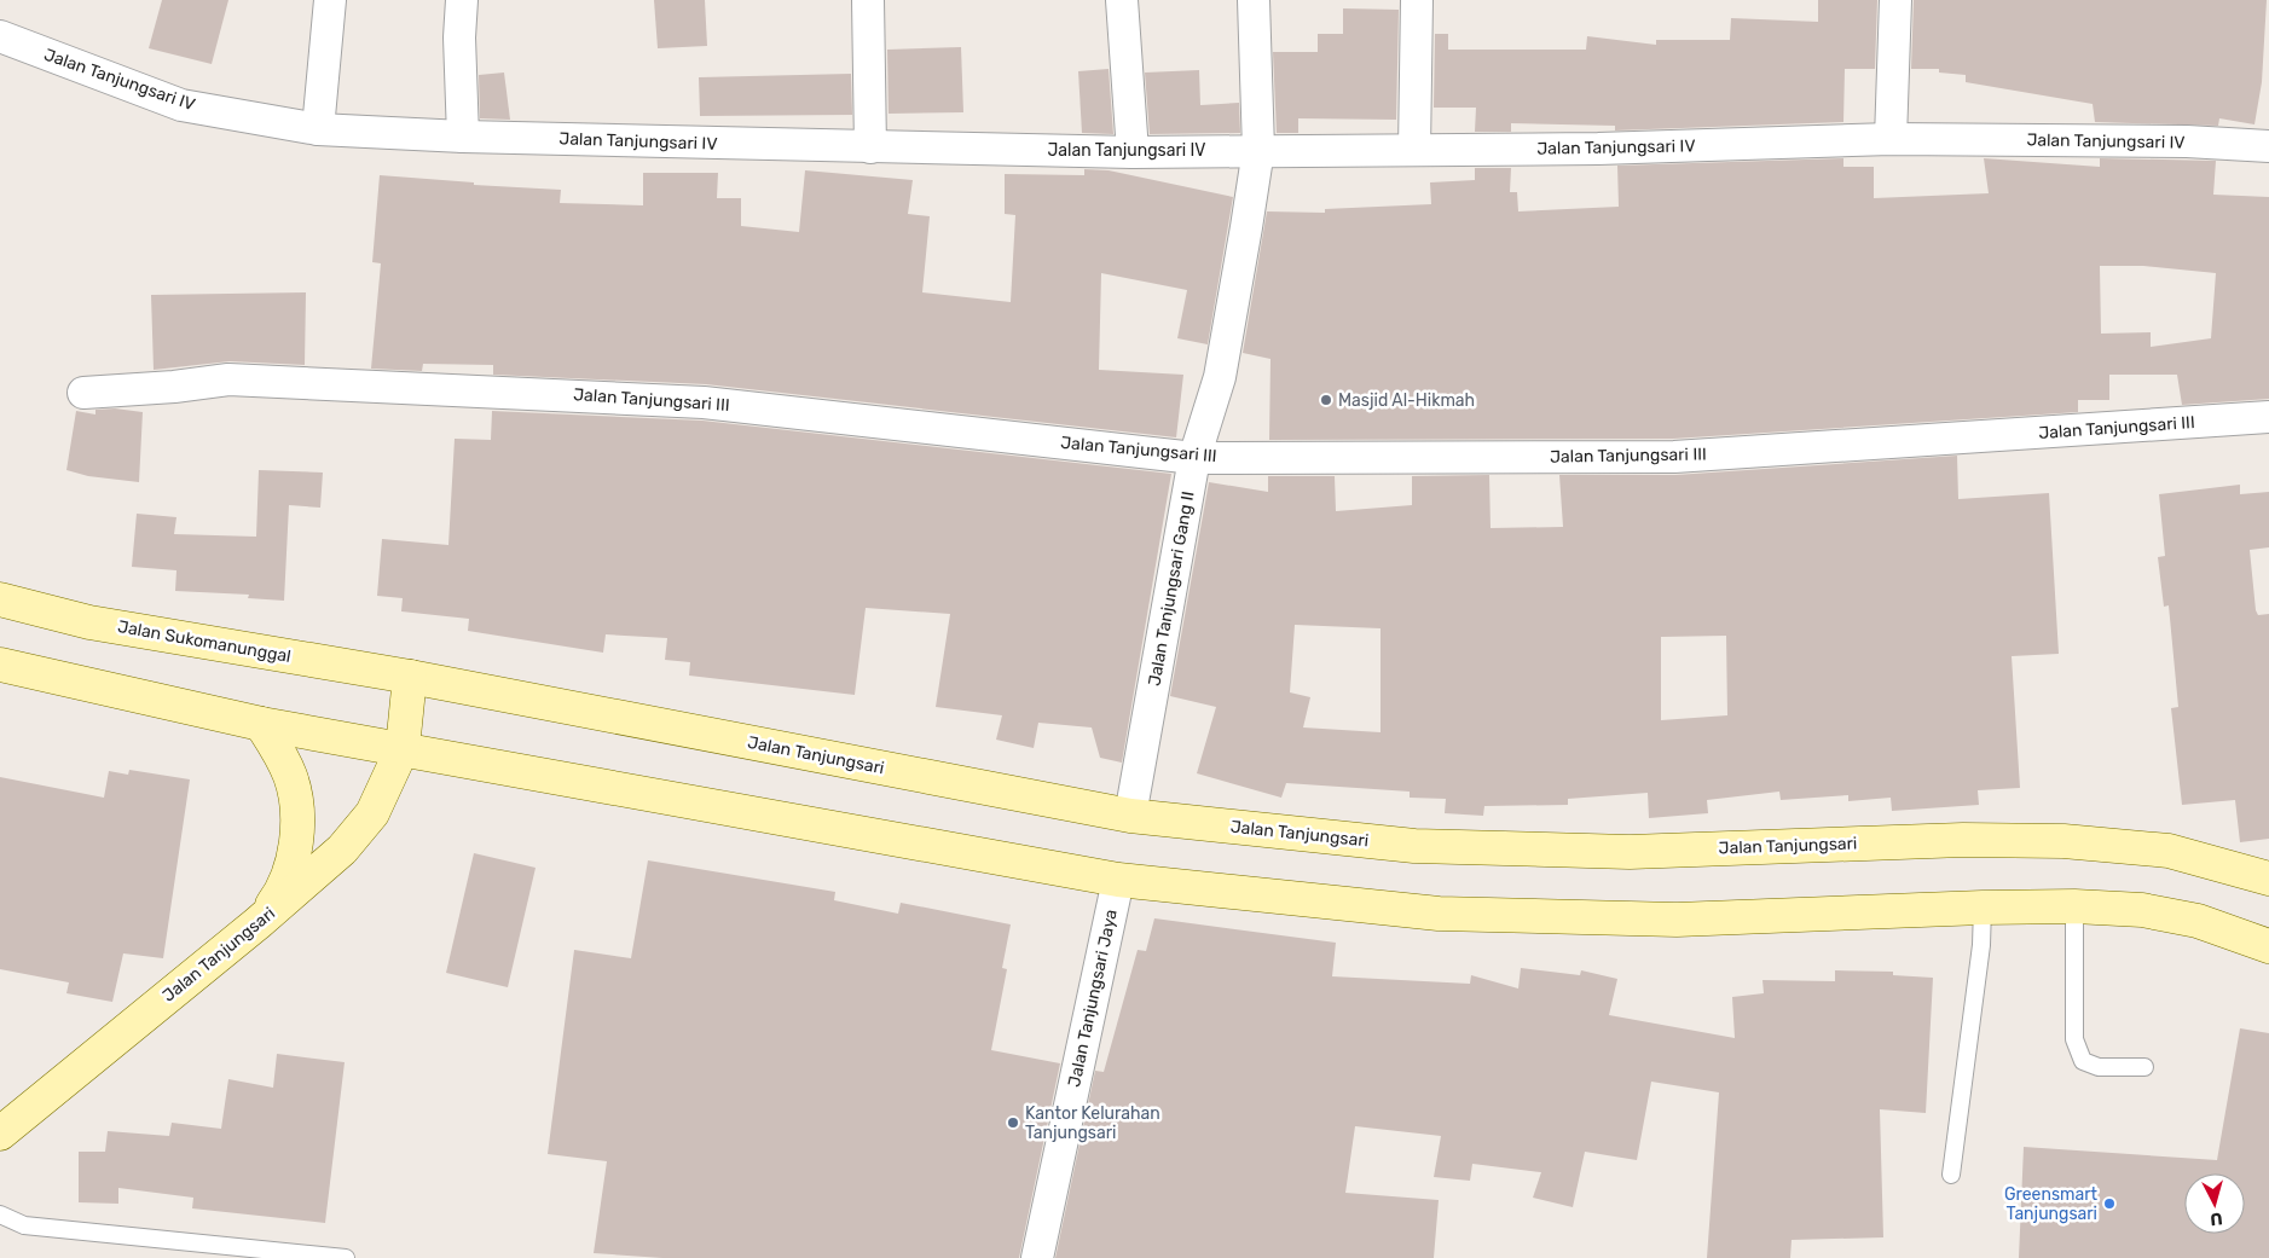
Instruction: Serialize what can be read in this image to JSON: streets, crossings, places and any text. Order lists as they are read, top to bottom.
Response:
{
  "streets": {
    "main road": ["Jalan Sukomanunggal", "Jalan Tanjungsari"],
    "street": [
      "Jalan Tanjungsari IV",
      "Jalan Tanjungsari III",
      "Jalan Tanjungsari Gang II",
      "Jalan Tanjungsari Jaya"
    ]
  },
  "crossings": [
    ["Jalan Tanjungsari IV", "Jalan Tanjungsari Gang II"],
    ["Jalan Tanjungsari III", "Jalan Tanjungsari Gang II"],
    ["Jalan Tanjungsari Gang II", "Jalan Tanjungsari"],
    ["Jalan Sukomanunggal", "Jalan Tanjungsari"]
  ],
  "places": ["Masjid Al-Hikmah", "Kantor Kelurahan Tanjungsari", "Greensmart Tanjungsari"],
  "north": "bottom"
}
